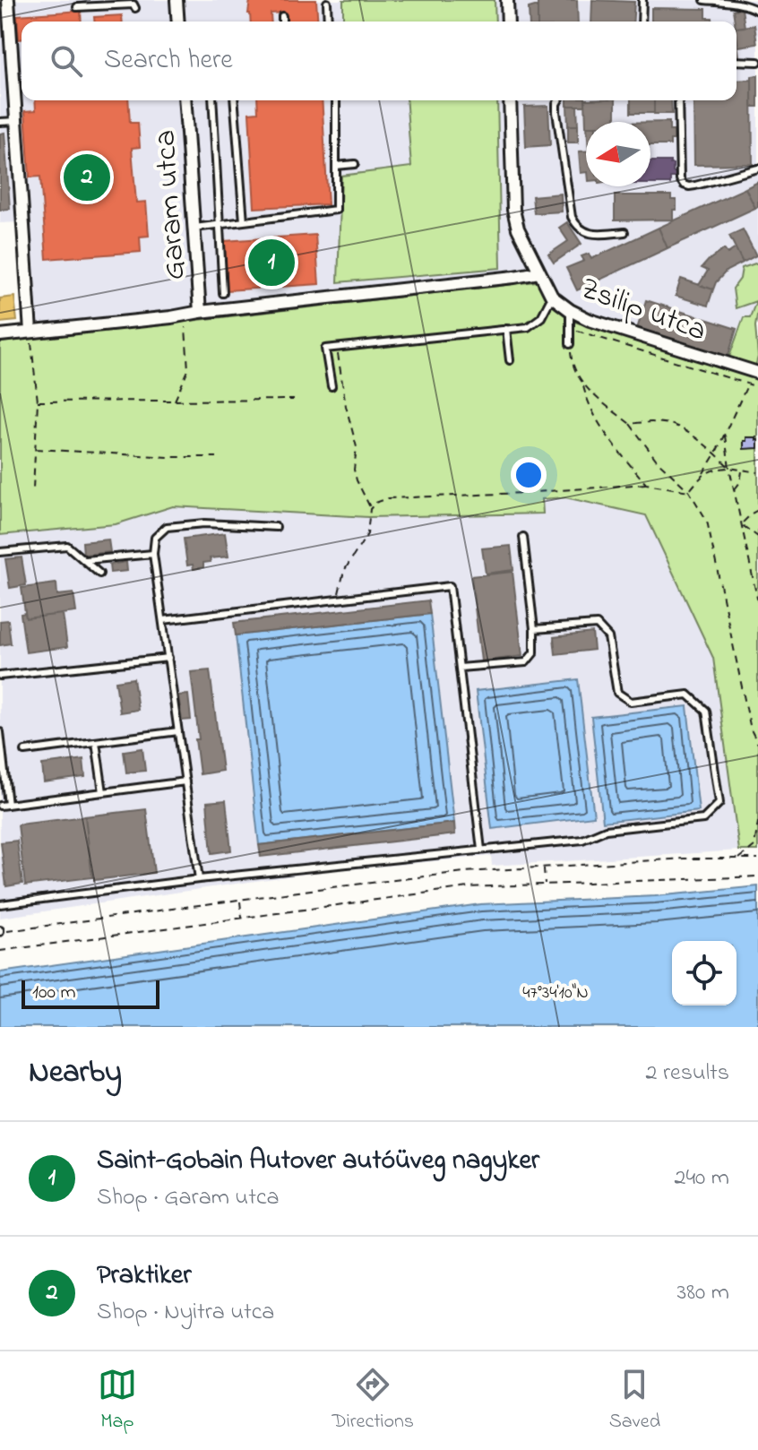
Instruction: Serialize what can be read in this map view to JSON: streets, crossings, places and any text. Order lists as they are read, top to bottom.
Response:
{
  "streets": {
    "street": ["Garam utca", "Zsilip utca"]
  },
  "scale_bar": "100 m",
  "north": "left",
  "page": {
    "search": "Search here",
    "pins": ["2", "1"],
    "scale": "100 m",
    "heading": ["Nearby", "2 results"],
    "list": [
      {
        "mark": "1",
        "name": "Saint-Gobain Autover autóüveg nagyker",
        "note": "Shop · Garam utca",
        "value": "240 m"
      },
      {
        "mark": "2",
        "name": "Praktiker",
        "note": "Shop · Nyitra utca",
        "value": "380 m"
      }
    ],
    "nav": ["Map", "Directions", "Saved"]
  },
  "coordinates": ["47°34'10\"N"]
}
